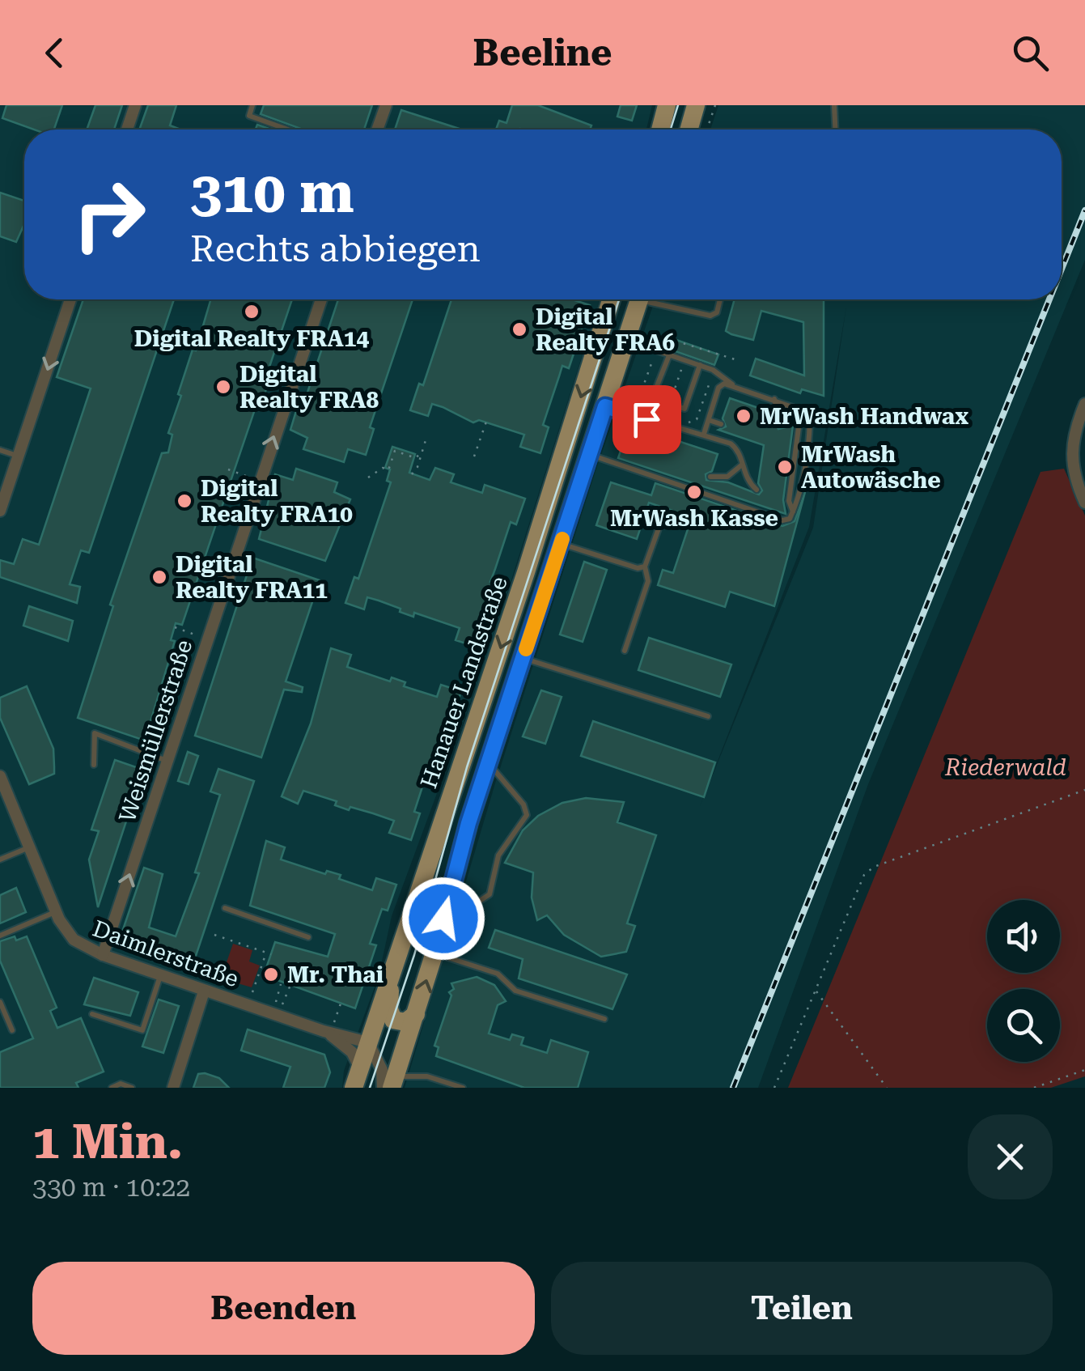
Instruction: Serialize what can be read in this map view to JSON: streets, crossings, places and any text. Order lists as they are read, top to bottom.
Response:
{
  "streets": {
    "main road": ["Hanauer Landstraße"],
    "street": ["Weismüllerstraße", "Daimlerstraße"]
  },
  "crossings": [
    ["Hanauer Landstraße", "Daimlerstraße"],
    ["Weismüllerstraße", "Daimlerstraße"]
  ],
  "one_way": ["Weismüllerstraße"],
  "parks": ["Riederwald"],
  "places": [
    "Digital Realty FRA14",
    "Digital Realty FRA6",
    "Digital Realty FRA8",
    "MrWash Handwax",
    "MrWash Autowäsche",
    "MrWash Kasse",
    "Digital Realty FRA10",
    "Digital Realty FRA11",
    "Mr. Thai"
  ],
  "page": {
    "header": "Beeline",
    "turn": ["310 m", "Rechts abbiegen"],
    "heading": ["1 Min.", "330 m · 10:22"],
    "buttons": ["Beenden", "Teilen"]
  }
}
